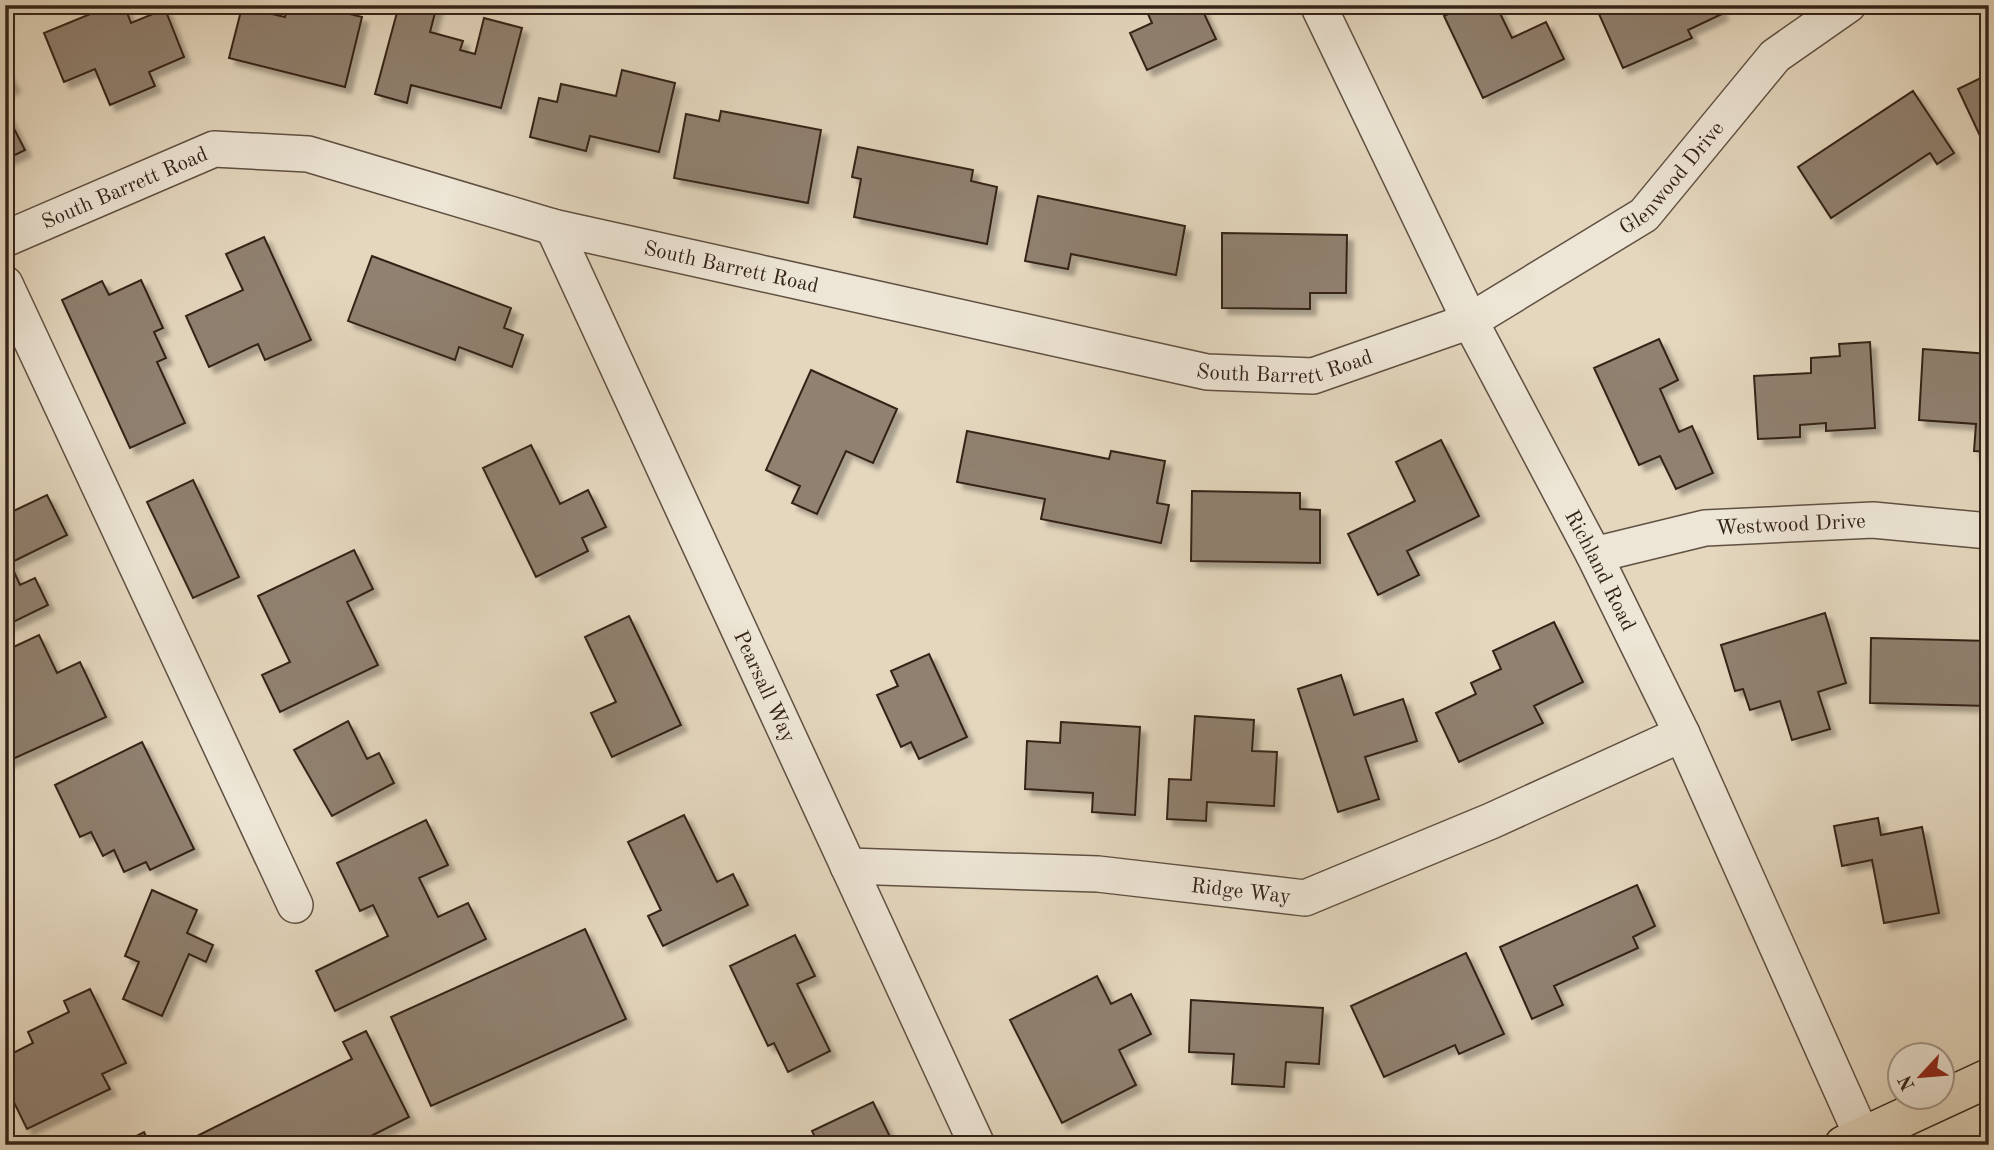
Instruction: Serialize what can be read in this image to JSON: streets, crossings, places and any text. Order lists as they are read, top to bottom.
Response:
{
  "streets": {
    "street": [
      "Glenwood Drive",
      "South Barrett Road",
      "Westwood Drive",
      "Richland Road",
      "Pearsall Way",
      "Ridge Way"
    ]
  },
  "crossings": [
    ["Glenwood Drive", "South Barrett Road"],
    ["Glenwood Drive", "Richland Road"],
    ["South Barrett Road", "Richland Road"],
    ["South Barrett Road", "Pearsall Way"],
    ["Westwood Drive", "Richland Road"],
    ["Richland Road", "Ridge Way"],
    ["Pearsall Way", "Ridge Way"]
  ],
  "north": "bottom left"
}
